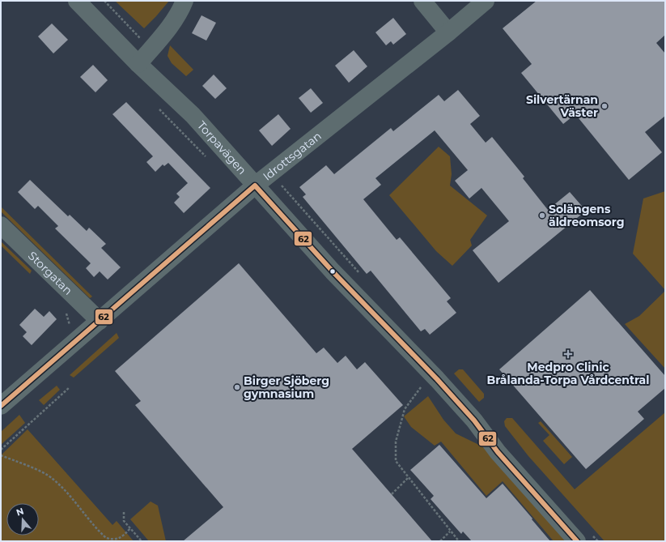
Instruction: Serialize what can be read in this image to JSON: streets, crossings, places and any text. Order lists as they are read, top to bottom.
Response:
{
  "streets": {
    "street": ["Torpavägen", "Idrottsgatan", "Storgatan"]
  },
  "crossings": [
    ["Torpavägen", "Idrottsgatan"],
    ["Idrottsgatan", "Storgatan"]
  ],
  "places": {
    "other": ["Silvertärnan Väster", "Solängens äldreomsorg", "Birger Sjöberg gymnasium"],
    "health": ["Medpro Clinic Brålanda-Torpa Vårdcentral"]
  },
  "lines": ["transit line 62"],
  "north": "top"
}
